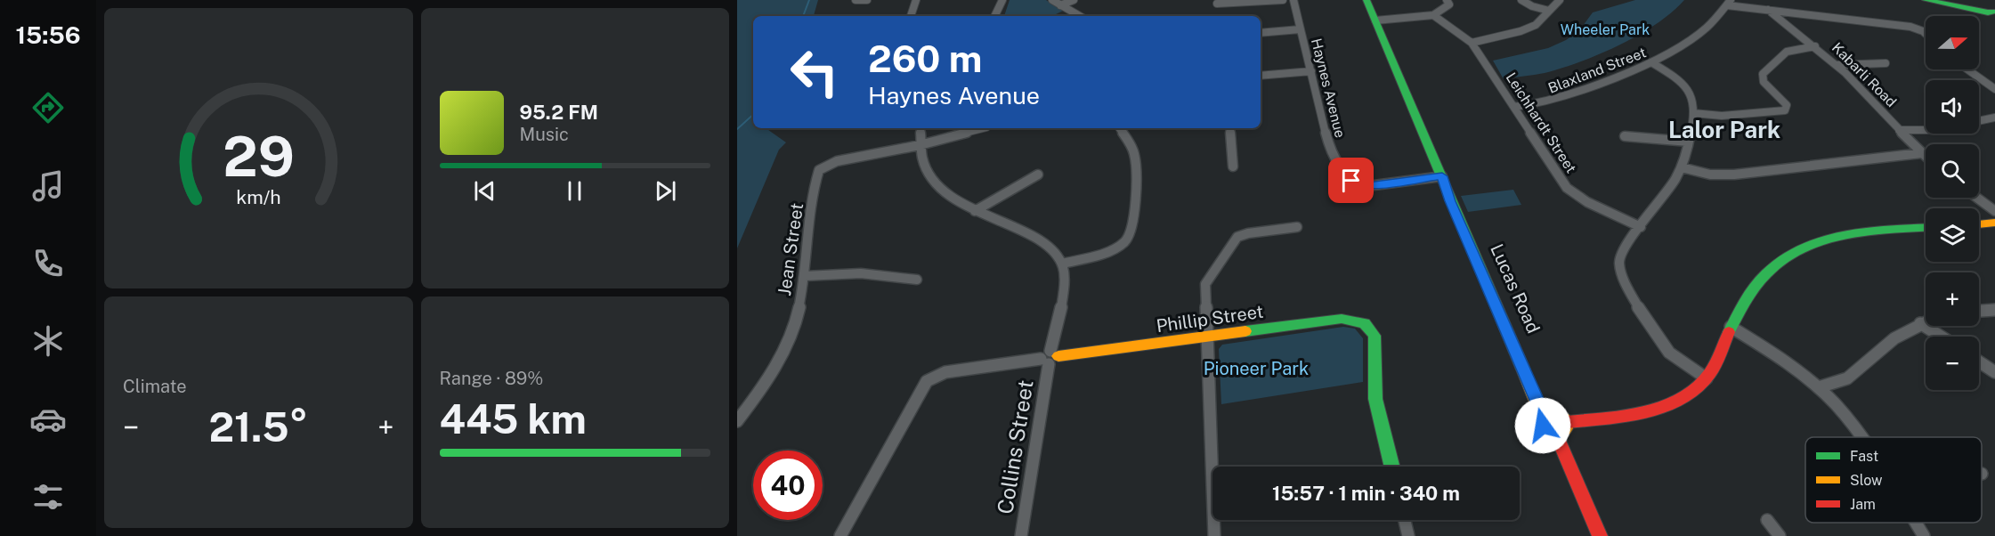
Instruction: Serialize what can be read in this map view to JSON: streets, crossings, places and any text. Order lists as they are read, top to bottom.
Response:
{
  "streets": {
    "street": [
      "Blaxland Street",
      "Kabarli Road",
      "Haynes Avenue",
      "Leichhardt Street",
      "Jean Street",
      "Lucas Road",
      "Phillip Street",
      "Collins Street"
    ]
  },
  "crossings": [
    ["Blaxland Street", "Leichhardt Street"],
    ["Haynes Avenue", "Lucas Road"],
    ["Phillip Street", "Collins Street"]
  ],
  "districts": ["Lalor Park"],
  "parks": ["Wheeler Park", "Pioneer Park"],
  "legend": ["Fast", "Slow", "Jam"],
  "north": "right",
  "page": {
    "tabs": "15:56",
    "map_buttons": ["+", "−"],
    "turn": ["260 m", "Haynes Avenue"],
    "song": ["95.2 FM", "Music"],
    "tile": [
      "Climate",
      ["Range · 89%", "445 km"]
    ],
    "heat": ["−", "21.5°", "+"],
    "limit": "40",
    "trip": "15:57 · 1 min · 340 m",
    "gauge": ["29", "km/h"]
  }
}
